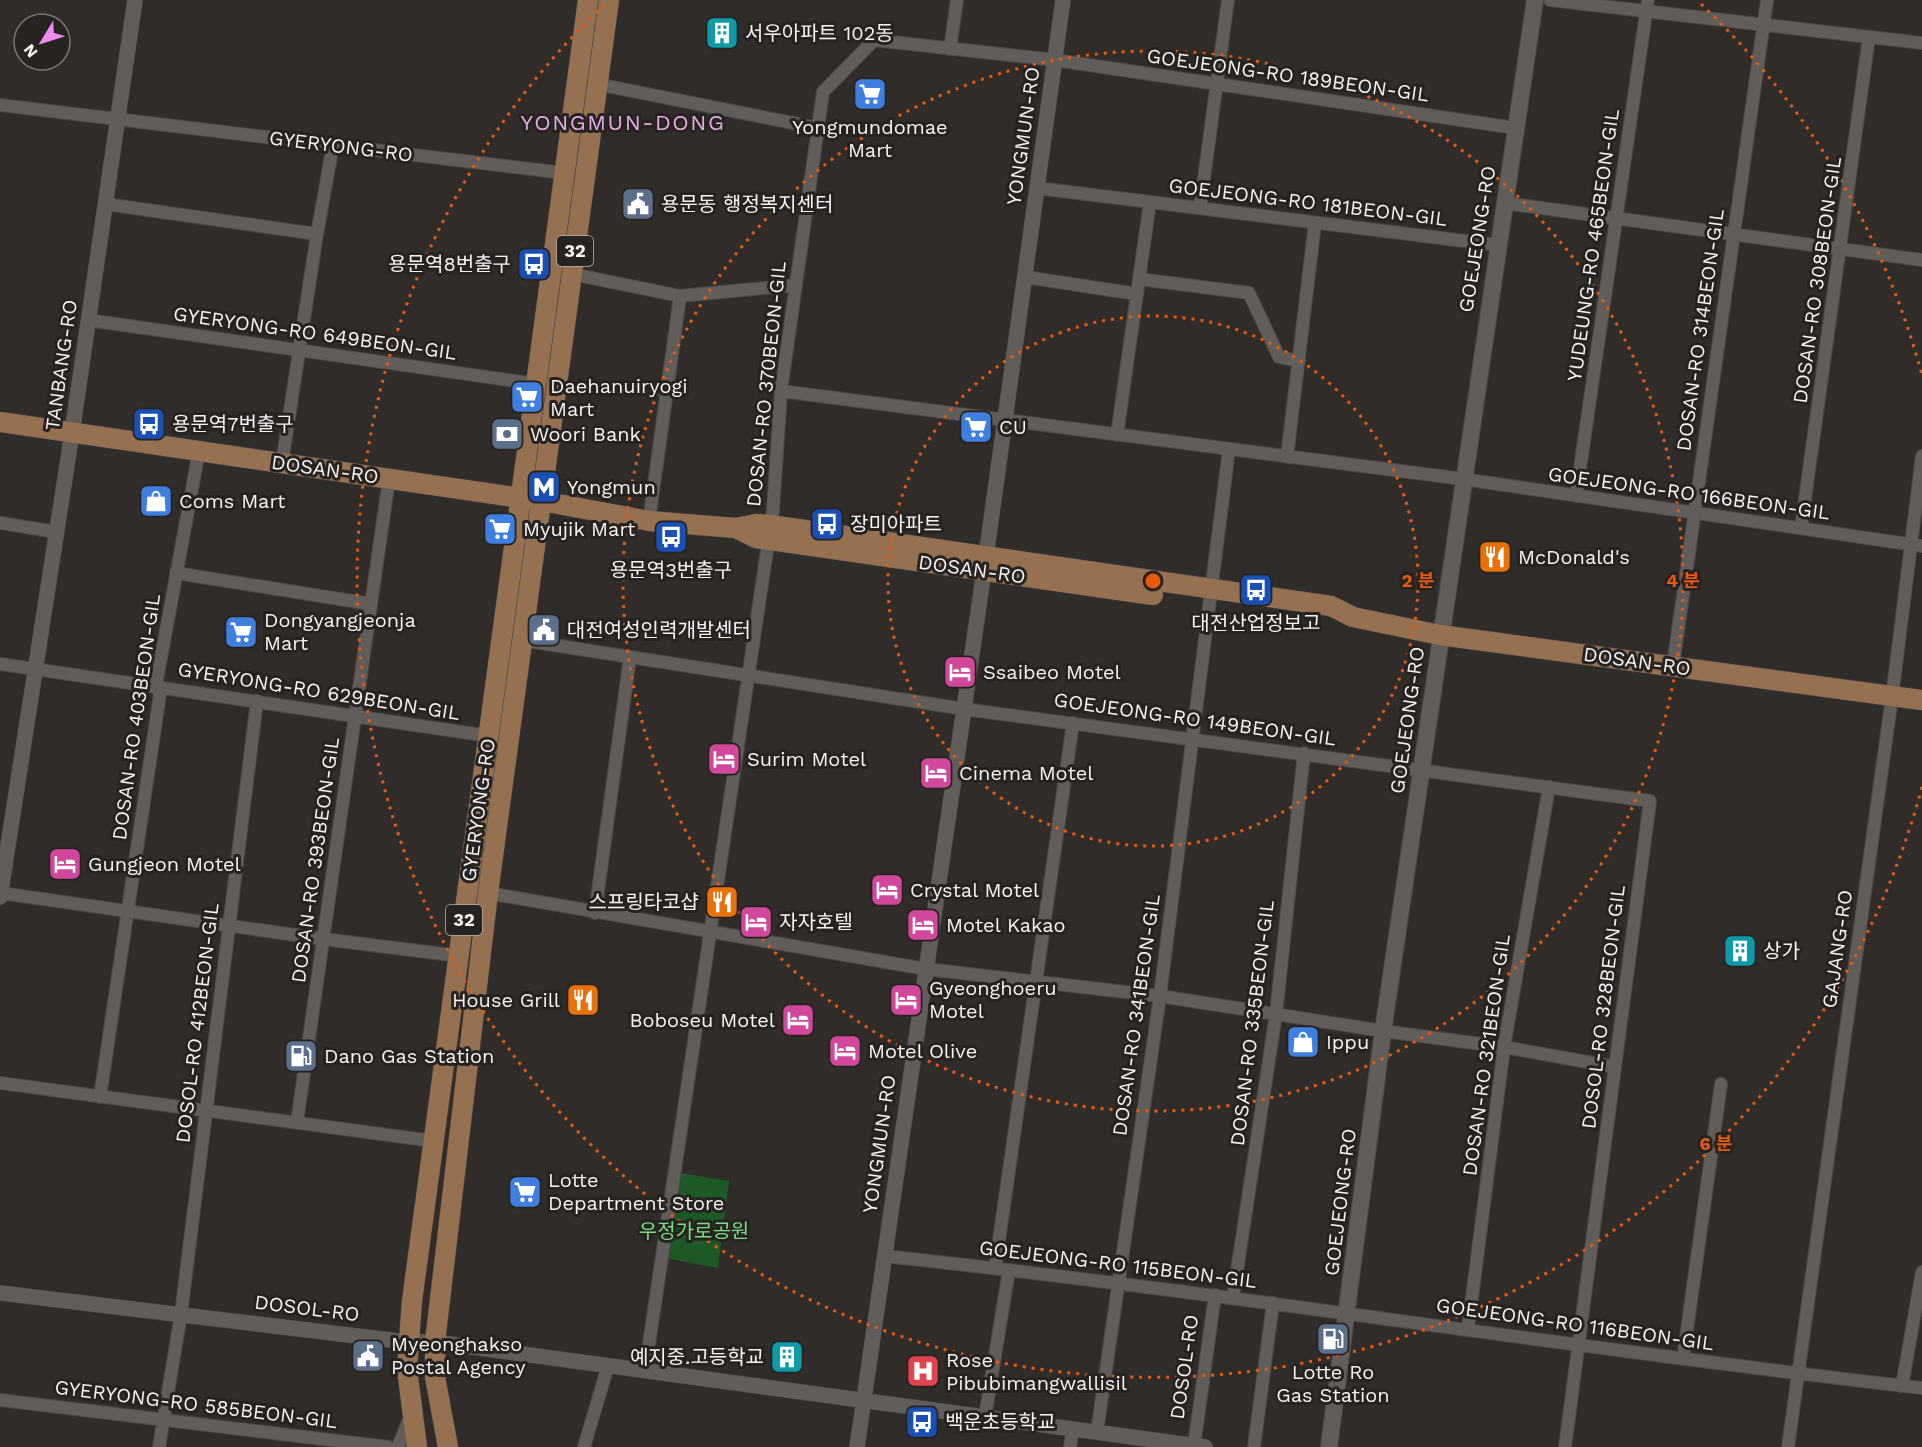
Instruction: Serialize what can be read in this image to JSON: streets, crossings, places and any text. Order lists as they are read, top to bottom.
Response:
{
  "streets": {
    "main road": [
      "GYERYONG-RO",
      "GOEJEONG-RO",
      "32",
      "DOSAN-RO"
    ],
    "street": [
      "GOEJEONG-RO 189BEON-GIL",
      "YONGMUN-RO",
      "GOEJEONG-RO 181BEON-GIL",
      "YUDEUNG-RO 465BEON-GIL",
      "DOSAN-RO 308BEON-GIL",
      "DOSAN-RO 314BEON-GIL",
      "GYERYONG-RO 649BEON-GIL",
      "TANBANG-RO",
      "DOSAN-RO 370BEON-GIL",
      "GOEJEONG-RO 166BEON-GIL",
      "GYERYONG-RO 629BEON-GIL",
      "DOSAN-RO 403BEON-GIL",
      "GOEJEONG-RO 149BEON-GIL",
      "DOSAN-RO 393BEON-GIL",
      "GAJANG-RO",
      "DOSOL-RO 328BEON-GIL",
      "DOSAN-RO 341BEON-GIL",
      "DOSOL-RO 412BEON-GIL",
      "DOSAN-RO 335BEON-GIL",
      "DOSAN-RO 321BEON-GIL",
      "GOEJEONG-RO 115BEON-GIL",
      "DOSOL-RO",
      "GOEJEONG-RO 116BEON-GIL",
      "GYERYONG-RO 585BEON-GIL"
    ]
  },
  "crossings": [
    ["GOEJEONG-RO 189BEON-GIL", "YONGMUN-RO"],
    ["GOEJEONG-RO 189BEON-GIL", "GOEJEONG-RO"],
    ["GOEJEONG-RO 189BEON-GIL", "DOSAN-RO 370BEON-GIL"],
    ["YONGMUN-RO", "GOEJEONG-RO 181BEON-GIL"],
    ["YONGMUN-RO", "DOSAN-RO 370BEON-GIL"],
    ["YONGMUN-RO", "DOSAN-RO"],
    ["YONGMUN-RO", "GOEJEONG-RO 166BEON-GIL"],
    ["YONGMUN-RO", "GOEJEONG-RO 149BEON-GIL"],
    ["YONGMUN-RO", "GOEJEONG-RO 115BEON-GIL"],
    ["YONGMUN-RO", "DOSOL-RO"],
    ["GYERYONG-RO", "GYERYONG-RO 649BEON-GIL"],
    ["GYERYONG-RO", "TANBANG-RO"],
    ["GYERYONG-RO", "DOSAN-RO"],
    ["GYERYONG-RO", "GYERYONG-RO 629BEON-GIL"],
    ["GYERYONG-RO", "GOEJEONG-RO 149BEON-GIL"],
    ["GYERYONG-RO", "DOSOL-RO"],
    ["GOEJEONG-RO 181BEON-GIL", "GOEJEONG-RO"],
    ["GOEJEONG-RO 181BEON-GIL", "GOEJEONG-RO 166BEON-GIL"],
    ["GOEJEONG-RO", "DOSAN-RO"],
    ["GOEJEONG-RO", "GOEJEONG-RO 166BEON-GIL"],
    ["GOEJEONG-RO", "GOEJEONG-RO 149BEON-GIL"],
    ["GOEJEONG-RO", "DOSOL-RO 328BEON-GIL"],
    ["GOEJEONG-RO", "GOEJEONG-RO 115BEON-GIL"],
    ["GOEJEONG-RO", "GOEJEONG-RO 116BEON-GIL"],
    ["YUDEUNG-RO 465BEON-GIL", "GOEJEONG-RO 166BEON-GIL"],
    ["DOSAN-RO 308BEON-GIL", "GOEJEONG-RO 166BEON-GIL"],
    ["DOSAN-RO 314BEON-GIL", "DOSAN-RO"],
    ["DOSAN-RO 314BEON-GIL", "GOEJEONG-RO 166BEON-GIL"],
    ["GYERYONG-RO 649BEON-GIL", "TANBANG-RO"],
    ["TANBANG-RO", "DOSAN-RO"],
    ["TANBANG-RO", "GYERYONG-RO 629BEON-GIL"],
    ["DOSAN-RO 370BEON-GIL", "DOSAN-RO"],
    ["DOSAN-RO 370BEON-GIL", "GOEJEONG-RO 149BEON-GIL"],
    ["DOSAN-RO 370BEON-GIL", "DOSOL-RO"],
    ["DOSAN-RO", "DOSAN-RO 403BEON-GIL"],
    ["DOSAN-RO", "DOSAN-RO 393BEON-GIL"],
    ["DOSAN-RO", "GAJANG-RO"],
    ["DOSAN-RO", "DOSAN-RO 341BEON-GIL"],
    ["GOEJEONG-RO 166BEON-GIL", "GAJANG-RO"],
    ["GYERYONG-RO 629BEON-GIL", "DOSAN-RO 403BEON-GIL"],
    ["GYERYONG-RO 629BEON-GIL", "DOSAN-RO 393BEON-GIL"],
    ["GYERYONG-RO 629BEON-GIL", "DOSOL-RO 412BEON-GIL"],
    ["GOEJEONG-RO 149BEON-GIL", "DOSOL-RO 328BEON-GIL"],
    ["GOEJEONG-RO 149BEON-GIL", "DOSAN-RO 341BEON-GIL"],
    ["GOEJEONG-RO 149BEON-GIL", "DOSAN-RO 335BEON-GIL"],
    ["GAJANG-RO", "GOEJEONG-RO 116BEON-GIL"],
    ["DOSOL-RO 328BEON-GIL", "DOSAN-RO 321BEON-GIL"],
    ["DOSOL-RO 328BEON-GIL", "GOEJEONG-RO 116BEON-GIL"],
    ["DOSAN-RO 341BEON-GIL", "GOEJEONG-RO 115BEON-GIL"],
    ["DOSAN-RO 341BEON-GIL", "DOSOL-RO"],
    ["DOSOL-RO 412BEON-GIL", "DOSOL-RO"],
    ["DOSOL-RO 412BEON-GIL", "GYERYONG-RO 585BEON-GIL"],
    ["DOSAN-RO 335BEON-GIL", "GOEJEONG-RO 115BEON-GIL"],
    ["DOSAN-RO 321BEON-GIL", "GOEJEONG-RO 116BEON-GIL"],
    ["GOEJEONG-RO 115BEON-GIL", "DOSOL-RO"],
    ["GOEJEONG-RO 115BEON-GIL", "GOEJEONG-RO 116BEON-GIL"]
  ],
  "districts": ["YONGMUN-DONG"],
  "parks": ["우정가로공원"],
  "places": {
    "building": ["서우아파트 102동", "상가", "예지중.고등학교"],
    "supermarket": [
      "Yongmundomae Mart",
      "Daehanuiryogi Mart",
      "CU",
      "Myujik Mart",
      "Dongyangjeonja Mart",
      "Lotte Department Store"
    ],
    "public building": ["용문동 행정복지센터", "대전여성인력개발센터", "Myeonghakso Postal Agency"],
    "bus stop": [
      "용문역8번출구",
      "용문역7번출구",
      "장미아파트",
      "용문역3번출구",
      "대전산업정보고",
      "백운초등학교"
    ],
    "bank": ["Woori Bank"],
    "metro station": ["Yongmun"],
    "shop": ["Coms Mart", "Ippu"],
    "restaurant": ["McDonald's", "스프링타코샵", "House Grill"],
    "hotel": [
      "Ssaibeo Motel",
      "Surim Motel",
      "Cinema Motel",
      "Gungjeon Motel",
      "Crystal Motel",
      "자자호텔",
      "Motel Kakao",
      "Gyeonghoeru Motel",
      "Boboseu Motel",
      "Motel Olive"
    ],
    "fuel station": ["Dano Gas Station", "Lotte Ro Gas Station"],
    "hospital": ["Rose Pibubimangwallisil"]
  },
  "north": "bottom left",
  "rings": ["2 분", "4 분", "6 분"]
}
